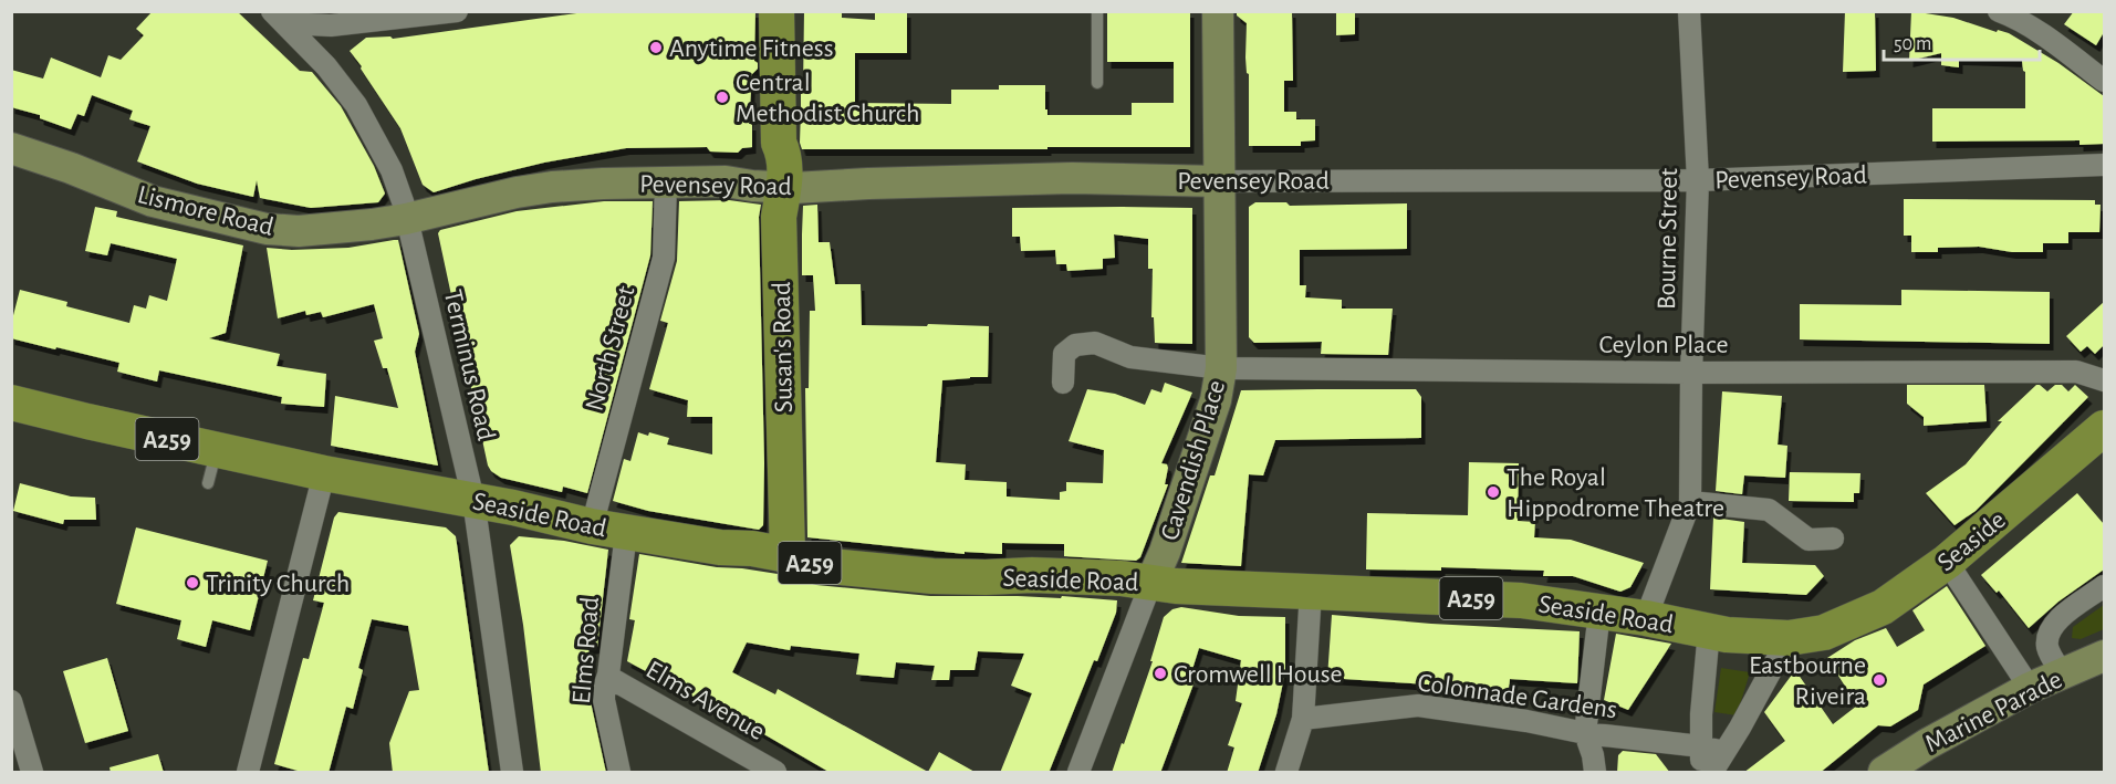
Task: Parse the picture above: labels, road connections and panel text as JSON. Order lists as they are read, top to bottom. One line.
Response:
{"streets":{"main road":["Susan's Road","A259","Seaside Road","Seaside"],"street":["Pevensey Road","Lismore Road","Bourne Street","Ceylon Place","North Street","Terminus Road","Cavendish Place","Elms Road","Colonnade Gardens","Elms Avenue","Marine Parade"]},"crossings":[["Pevensey Road","Lismore Road"],["Pevensey Road","Bourne Street"],["Pevensey Road","Susan's Road"],["Pevensey Road","North Street"],["Pevensey Road","Terminus Road"],["Pevensey Road","Cavendish Place"],["Lismore Road","Terminus Road"],["Bourne Street","Ceylon Place"],["Bourne Street","Seaside Road"],["Ceylon Place","Cavendish Place"],["Susan's Road","Seaside Road"],["North Street","Seaside Road"],["Terminus Road","Seaside Road"],["A259","Seaside Road"],["Cavendish Place","Seaside Road"],["Seaside Road","Seaside"],["Seaside Road","Elms Road"],["Elms Road","Elms Avenue"]],"places":["Anytime Fitness","Central Methodist Church","The Royal Hippodrome Theatre","Trinity Church","Cromwell House","Eastbourne Riveira"],"scale_bar":"50 m"}
